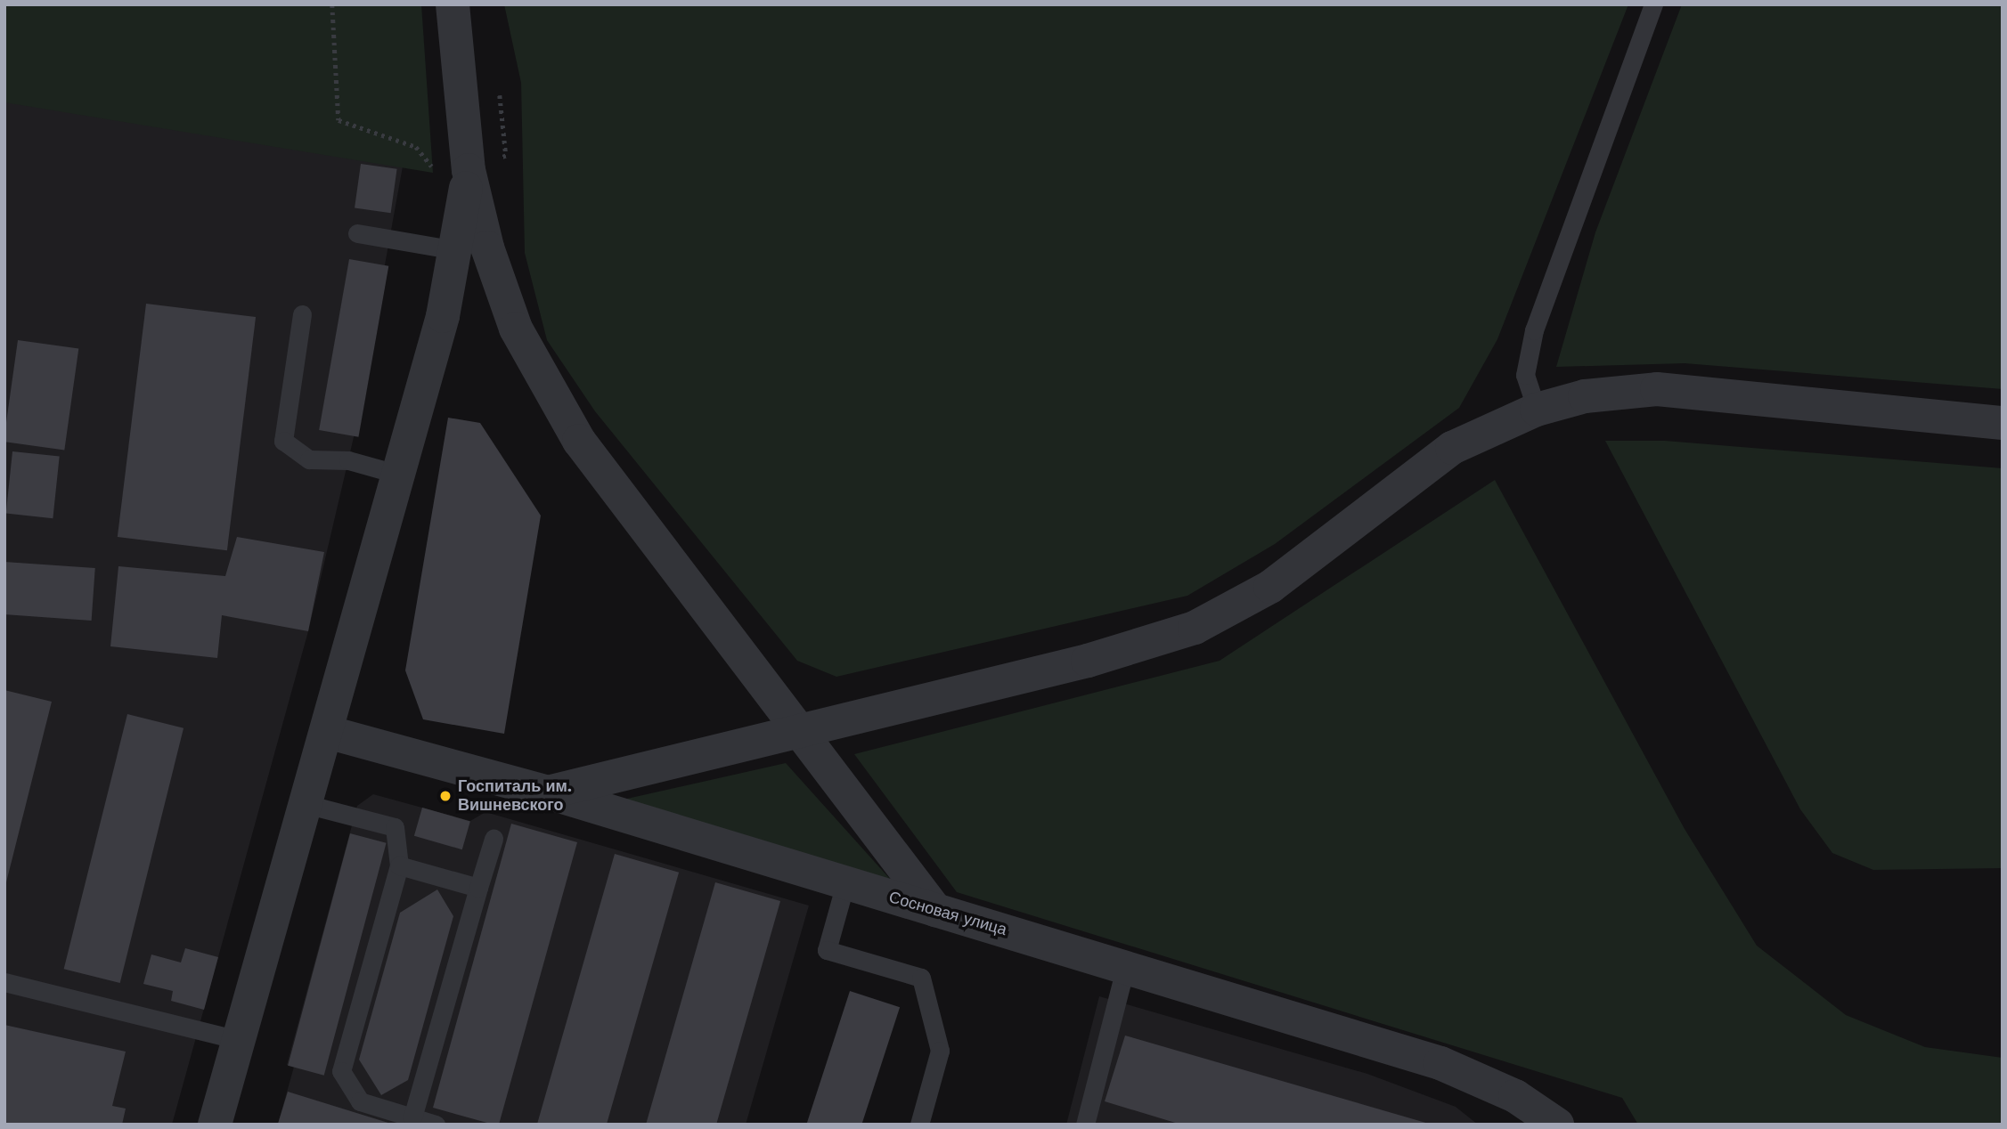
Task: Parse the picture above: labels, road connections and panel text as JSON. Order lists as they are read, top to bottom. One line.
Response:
{"streets":{"street":["Сосновая улица"]},"places":["Госпиталь им. Вишневского"]}
